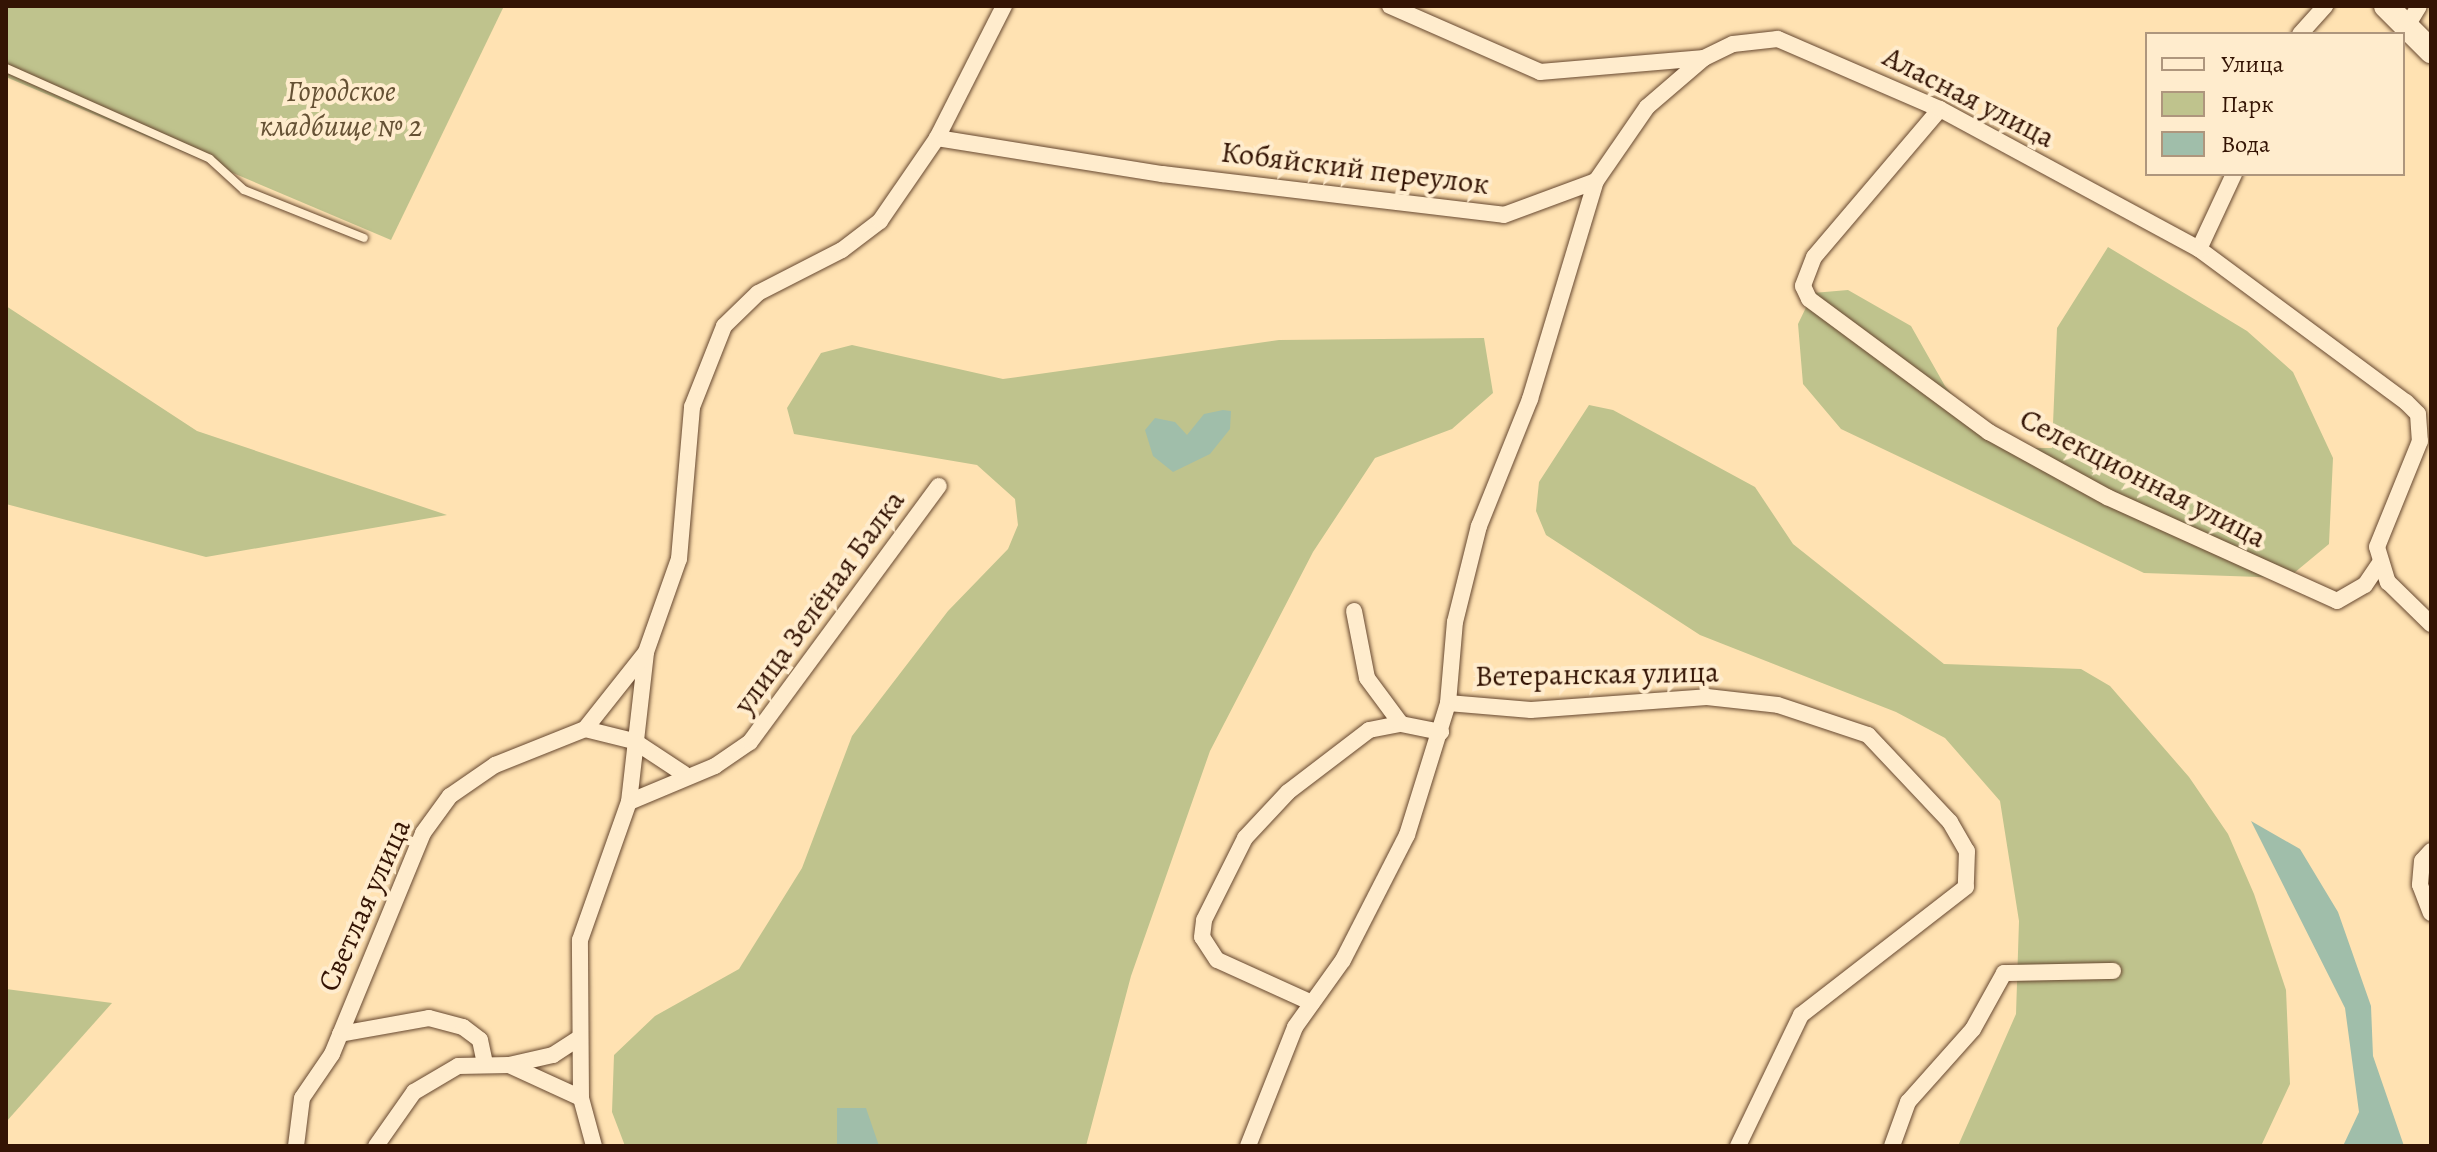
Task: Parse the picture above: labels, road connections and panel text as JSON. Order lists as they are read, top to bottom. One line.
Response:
{"streets":{"street":["Аласная улица","Кобяйский переулок","Селекционная улица","улица Зелёная Балка","Ветеранская улица","Светлая улица"]},"crossings":[["Аласная улица","Селекционная улица"],["Кобяйский переулок","Светлая улица"]],"parks":["Городское кладбище № 2"],"legend":["Улица","Парк","Вода"]}
